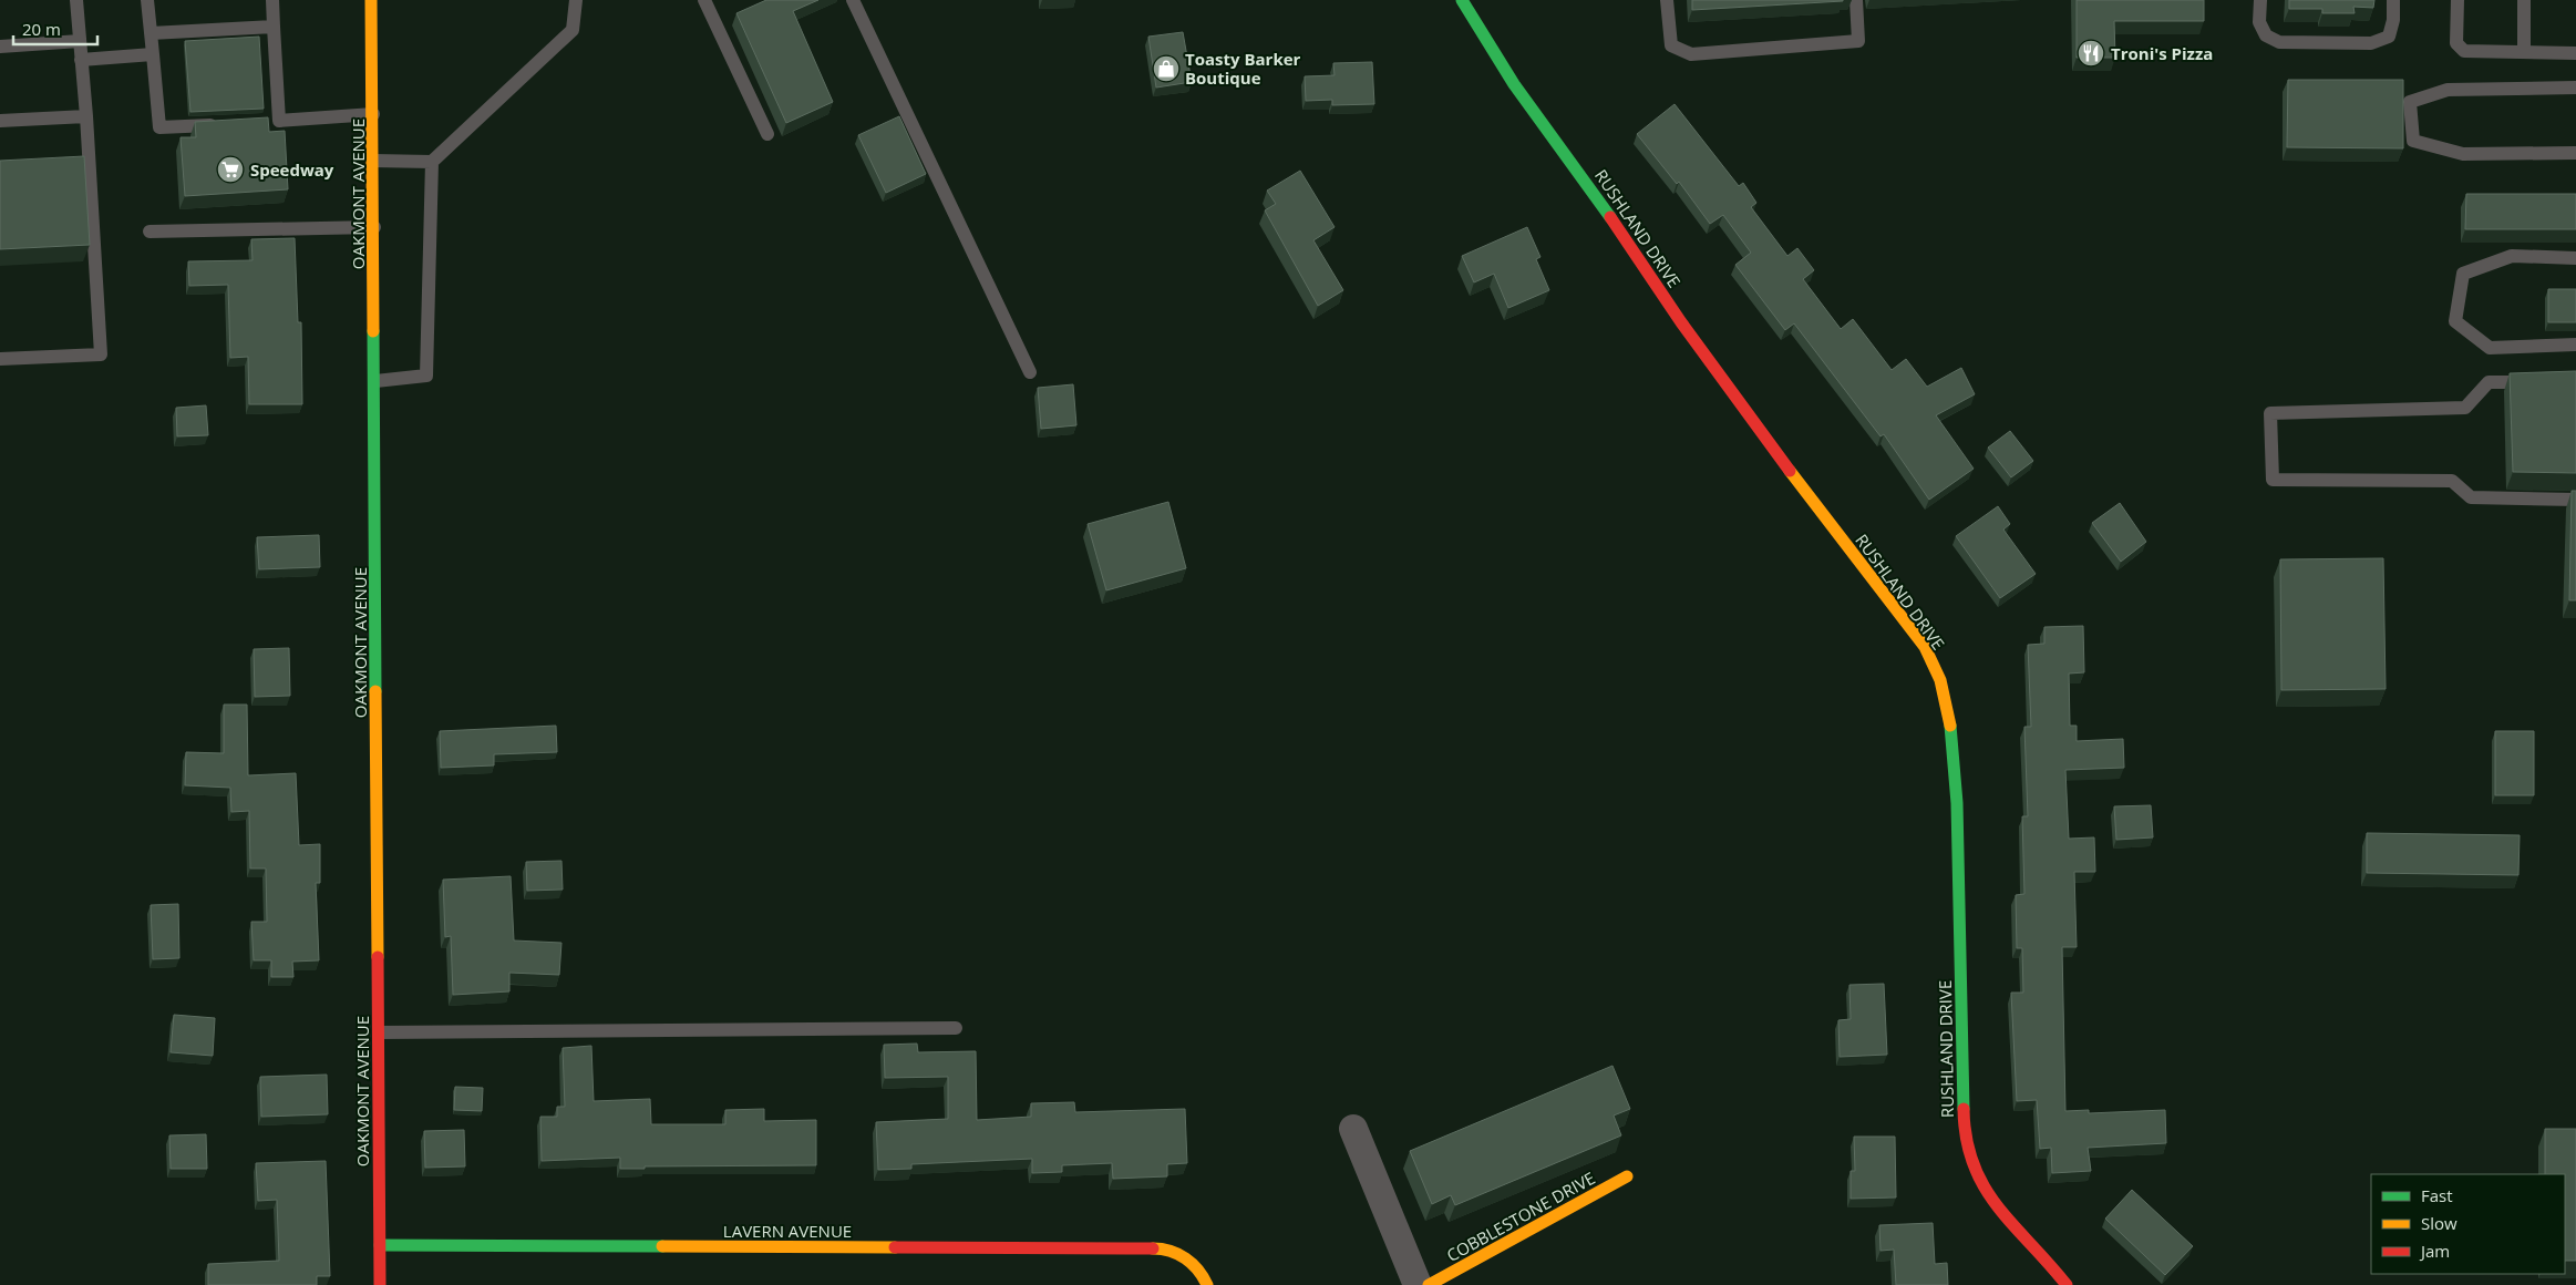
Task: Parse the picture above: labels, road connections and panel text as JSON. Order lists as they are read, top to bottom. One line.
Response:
{"streets":{"street":["OAKMONT AVENUE","RUSHLAND DRIVE","COBBLESTONE DRIVE","LAVERN AVENUE"]},"crossings":[["OAKMONT AVENUE","LAVERN AVENUE"]],"places":{"restaurant":["Troni's Pizza"],"shop":["Toasty Barker Boutique"],"supermarket":["Speedway"]},"legend":["Fast","Slow","Jam"],"scale_bar":"20 m"}
